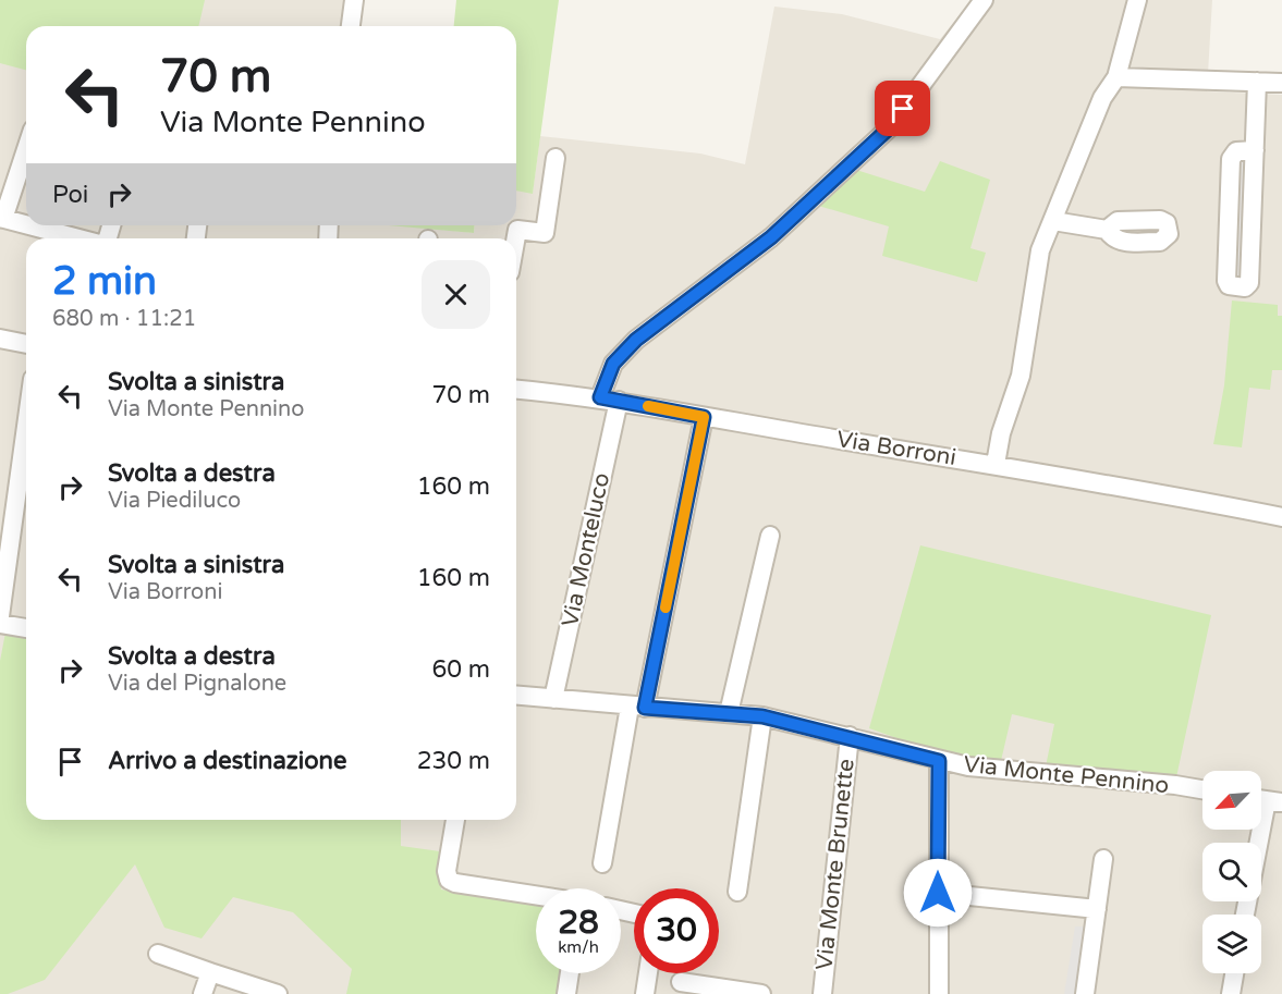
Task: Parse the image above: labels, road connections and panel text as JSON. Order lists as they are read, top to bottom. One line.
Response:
{"streets":{"street":["Via Borroni","Via Monteluco","Via Monte Pennino","Via Monte Brunette"]},"crossings":[["Via Borroni","Via Monteluco"],["Via Monteluco","Via Monte Pennino"],["Via Monte Pennino","Via Monte Brunette"]],"north":"bottom left","page":{"turn":["70 m","Via Monte Pennino"],"then":"Poi","heading":["2 min","680 m · 11:21"],"list":[{"name":"Svolta a sinistra","note":"Via Monte Pennino","value":"70 m"},{"name":"Svolta a destra","note":"Via Piediluco","value":"160 m"},{"name":"Svolta a sinistra","note":"Via Borroni","value":"160 m"},{"name":"Svolta a destra","note":"Via del Pignalone","value":"60 m"},{"name":"Arrivo a destinazione","value":"230 m"}],"speed":"28 km/h","limit":"30"}}
